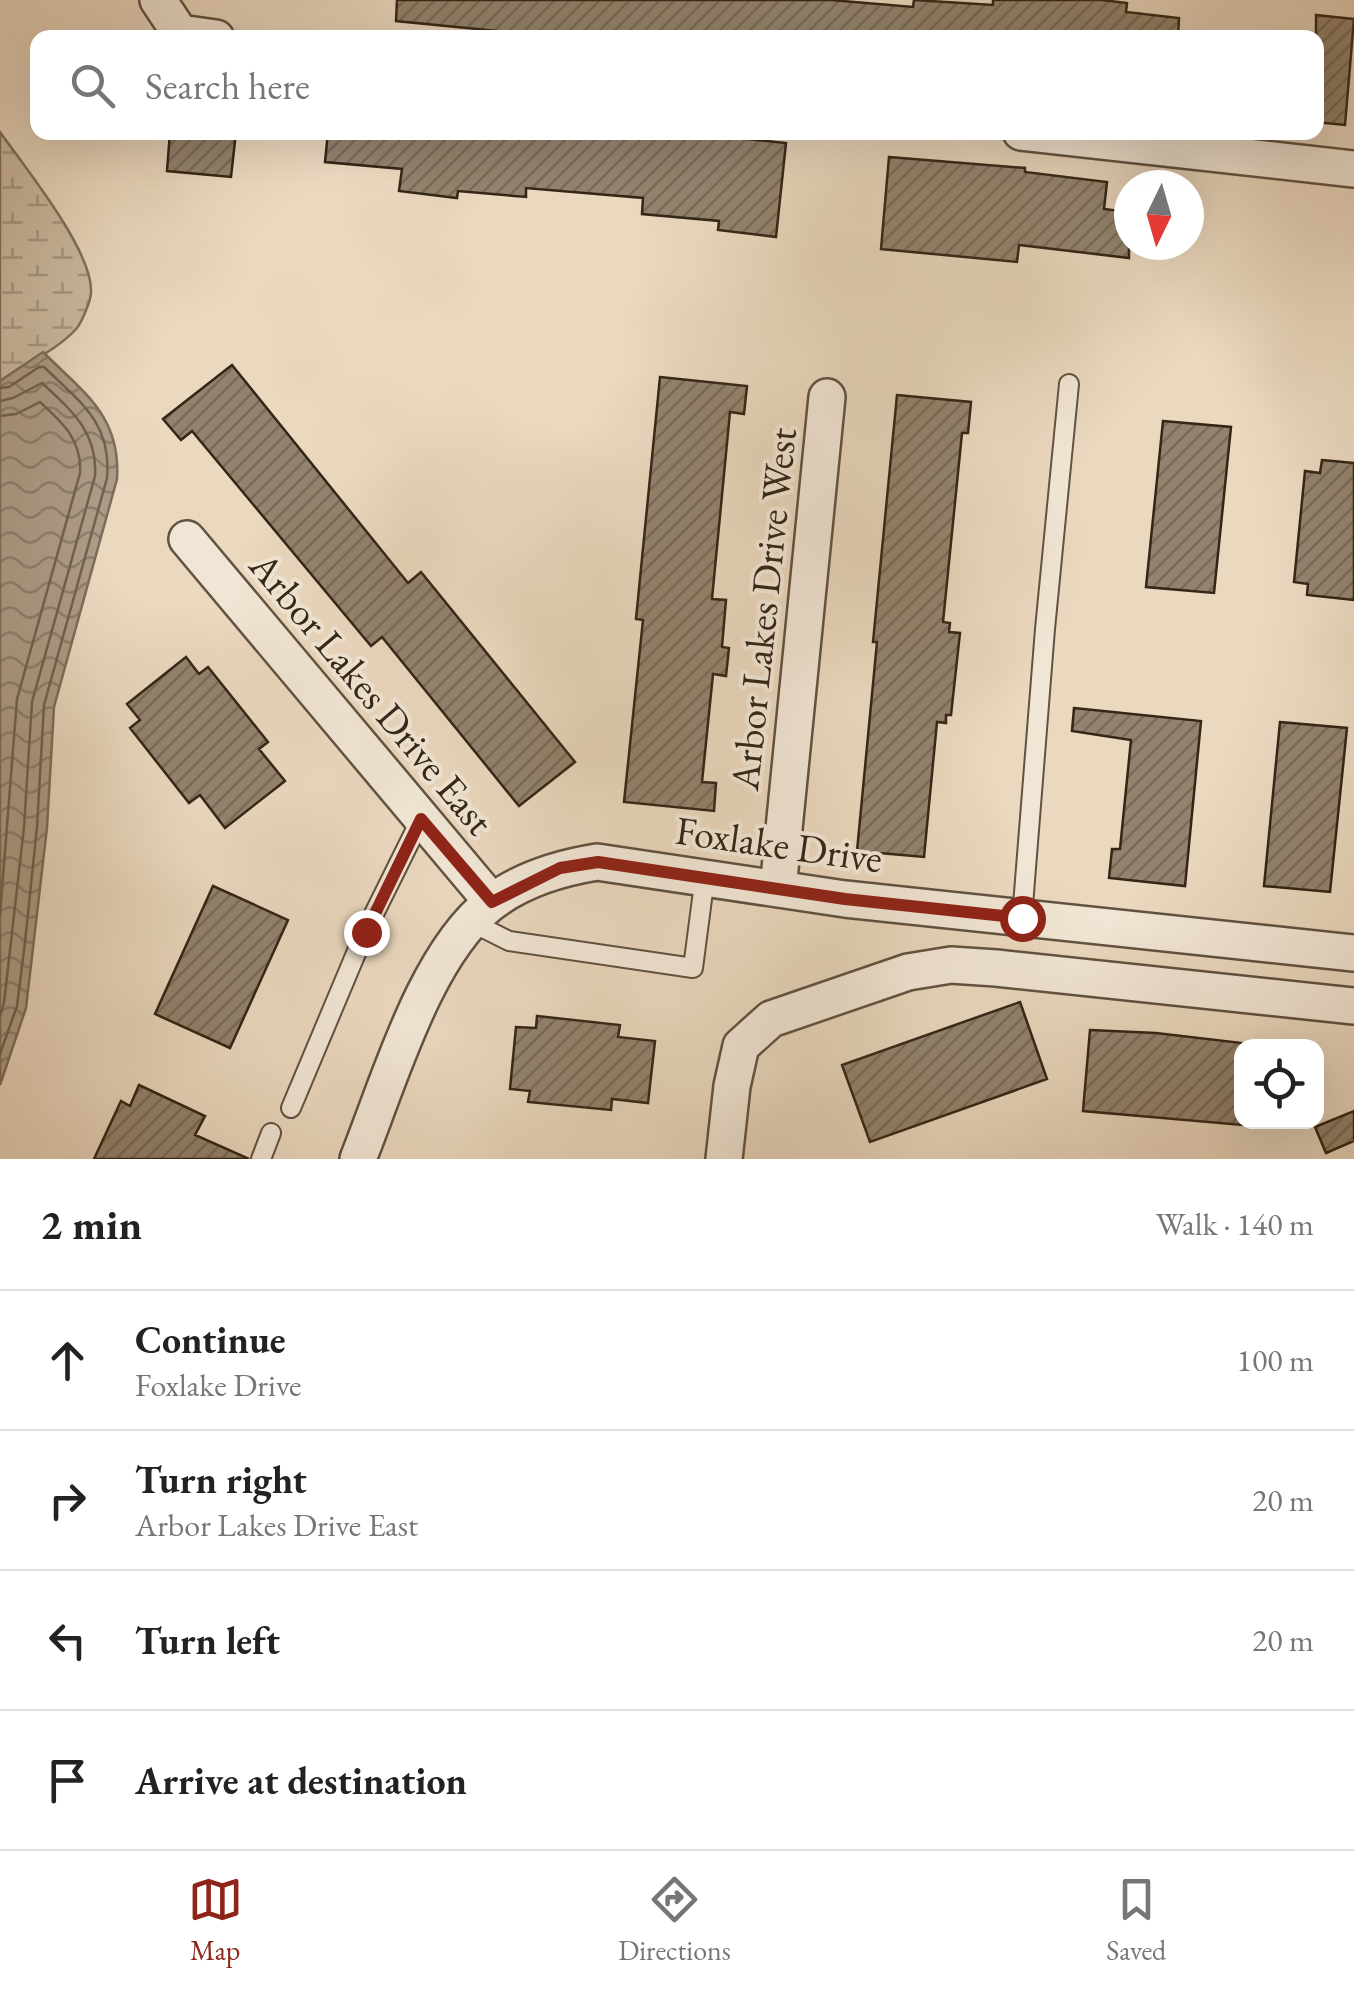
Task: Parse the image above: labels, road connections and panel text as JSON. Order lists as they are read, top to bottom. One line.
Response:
{"streets":{"street":["Arbor Lakes Drive West","Arbor Lakes Drive East","Foxlake Drive"]},"crossings":[["Arbor Lakes Drive West","Foxlake Drive"],["Arbor Lakes Drive East","Foxlake Drive"]],"north":"bottom","page":{"search":"Search here","heading":["2 min","Walk · 140 m"],"list":[["Continue","Foxlake Drive","100 m"],["Turn right","Arbor Lakes Drive East","20 m"],["Turn left","20 m"],"Arrive at destination"],"nav":["Map","Directions","Saved"]}}
